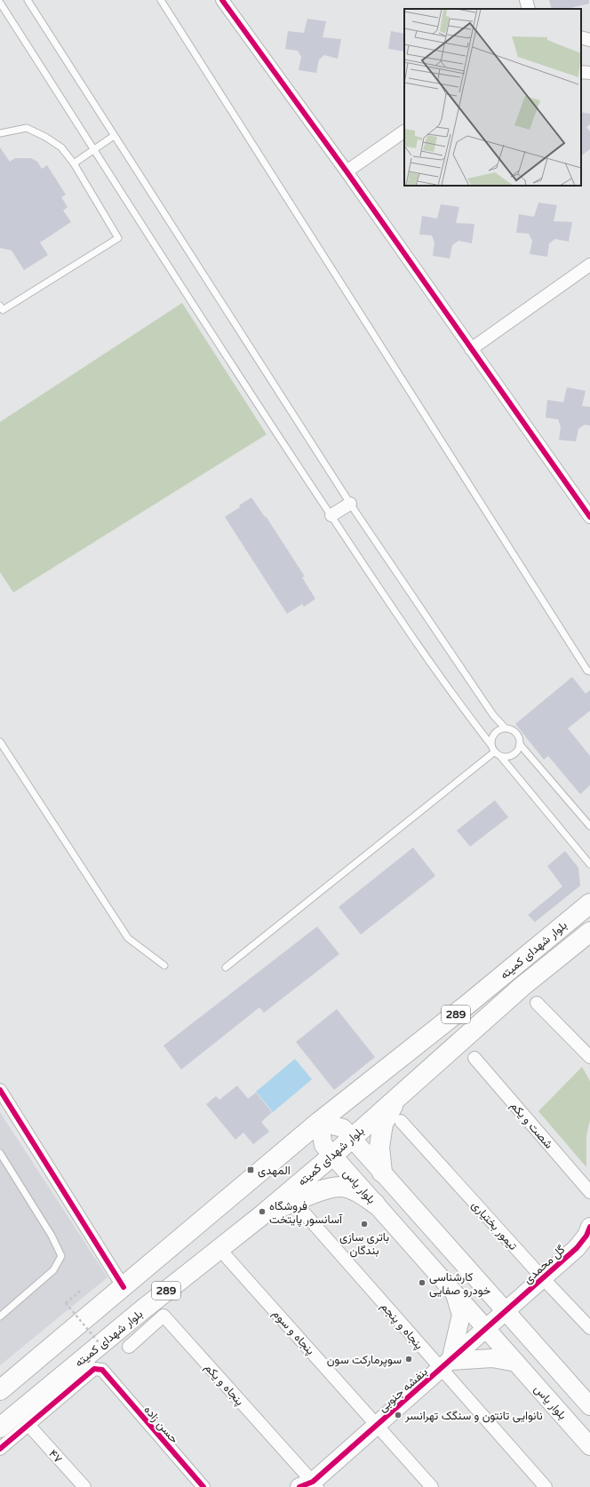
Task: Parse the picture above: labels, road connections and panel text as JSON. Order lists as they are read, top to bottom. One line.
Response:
{"streets":{"main road":["بلوار شهدای کمیته","289","بلوار یاس","گل محمدی","بنفشه جنوبی"],"street":["شصت و یکم","تیمور بختیاری","پنجاه و پنجم","پنجاه و سوم","پنجاه و یکم","حسن زاده","۴۷"]},"crossings":[["بلوار شهدای کمیته","بلوار یاس"],["بلوار یاس","بنفشه جنوبی"],["تیمور بختیاری","گل محمدی"],["گل محمدی","بنفشه جنوبی"],["پنجاه و پنجم","بنفشه جنوبی"],["پنجاه و سوم","بنفشه جنوبی"],["پنجاه و یکم","بنفشه جنوبی"],["حسن زاده","۴۷"]],"places":{"transit":["المهدی"],"other":["فروشگاه آسانسور پایتخت","باتری سازی بندگان","کارشناسی خودرو صفایی","سوپرمارکت سون","نانوایی تانتون و سنگک تهرانسر"]}}
